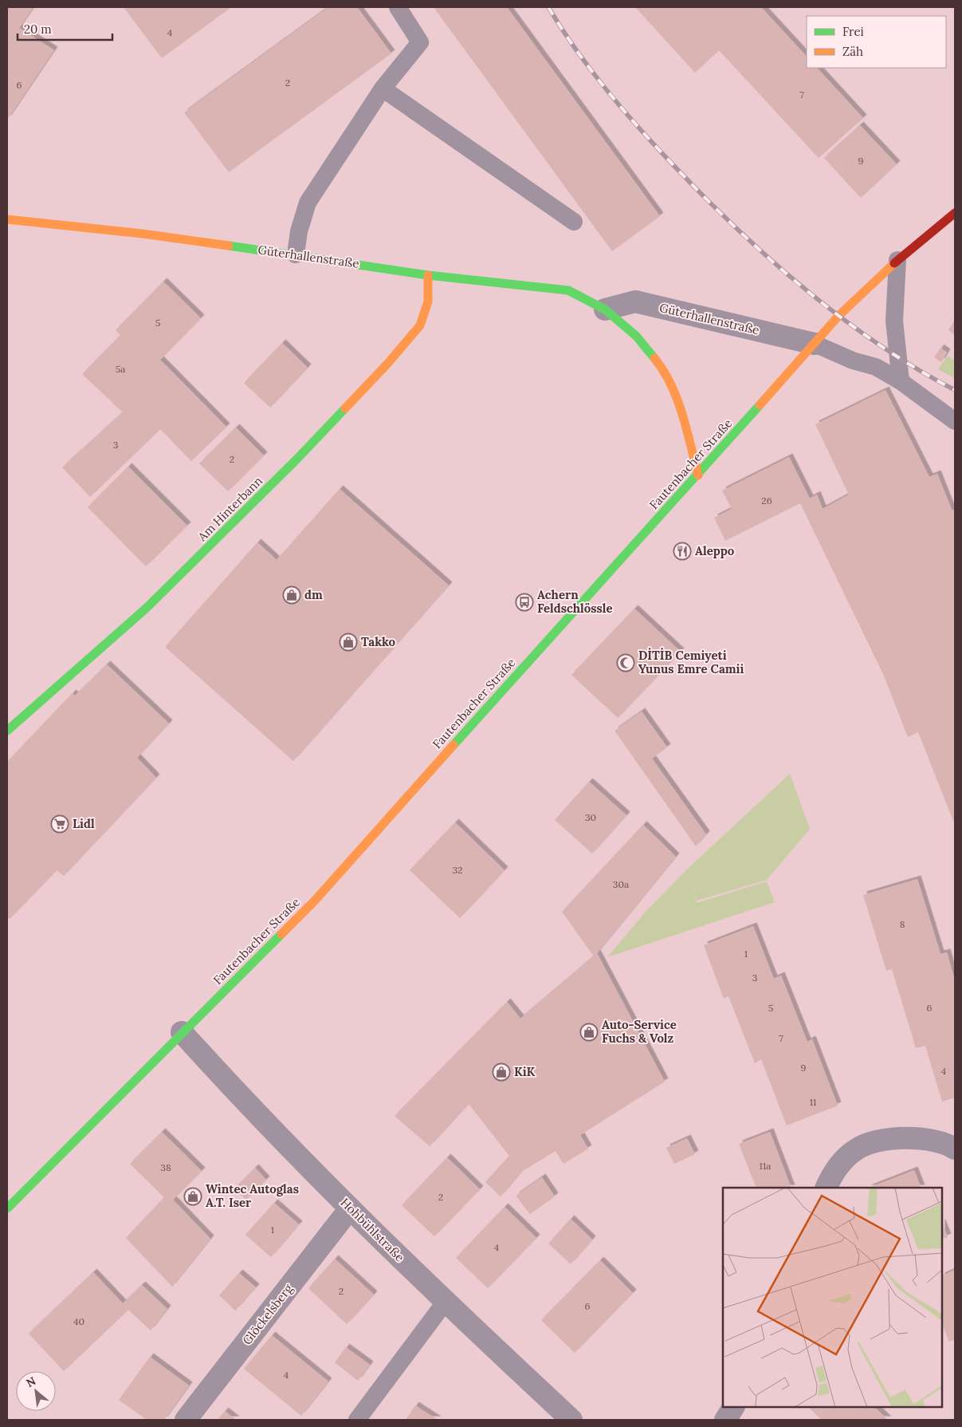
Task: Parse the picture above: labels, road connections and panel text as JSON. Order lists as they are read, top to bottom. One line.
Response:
{"streets":{"street":["Güterhallenstraße","Fautenbacher Straße","Am Hinterbann","Hohbühlstraße","Glöckelsberg"]},"crossings":[["Güterhallenstraße","Fautenbacher Straße"],["Güterhallenstraße","Am Hinterbann"],["Fautenbacher Straße","Hohbühlstraße"],["Hohbühlstraße","Glöckelsberg"]],"places":{"restaurant":["Aleppo"],"shop":["dm","Takko","Auto-Service Fuchs & Volz","KiK","Wintec Autoglas A.T. Iser"],"bus stop":["Achern Feldschlössle"],"mosque":["DİTİB Cemiyeti Yunus Emre Camii"],"supermarket":["Lidl"]},"house_numbers":["4","2","6","7","9","5","5a","3","2","26","30","32","30a","8","1","3","5","6","7","9","4","11","11a","38","2","1","4","2","6","40","4"],"legend":["Frei","Zäh"],"scale_bar":"20 m","north":"top left"}
